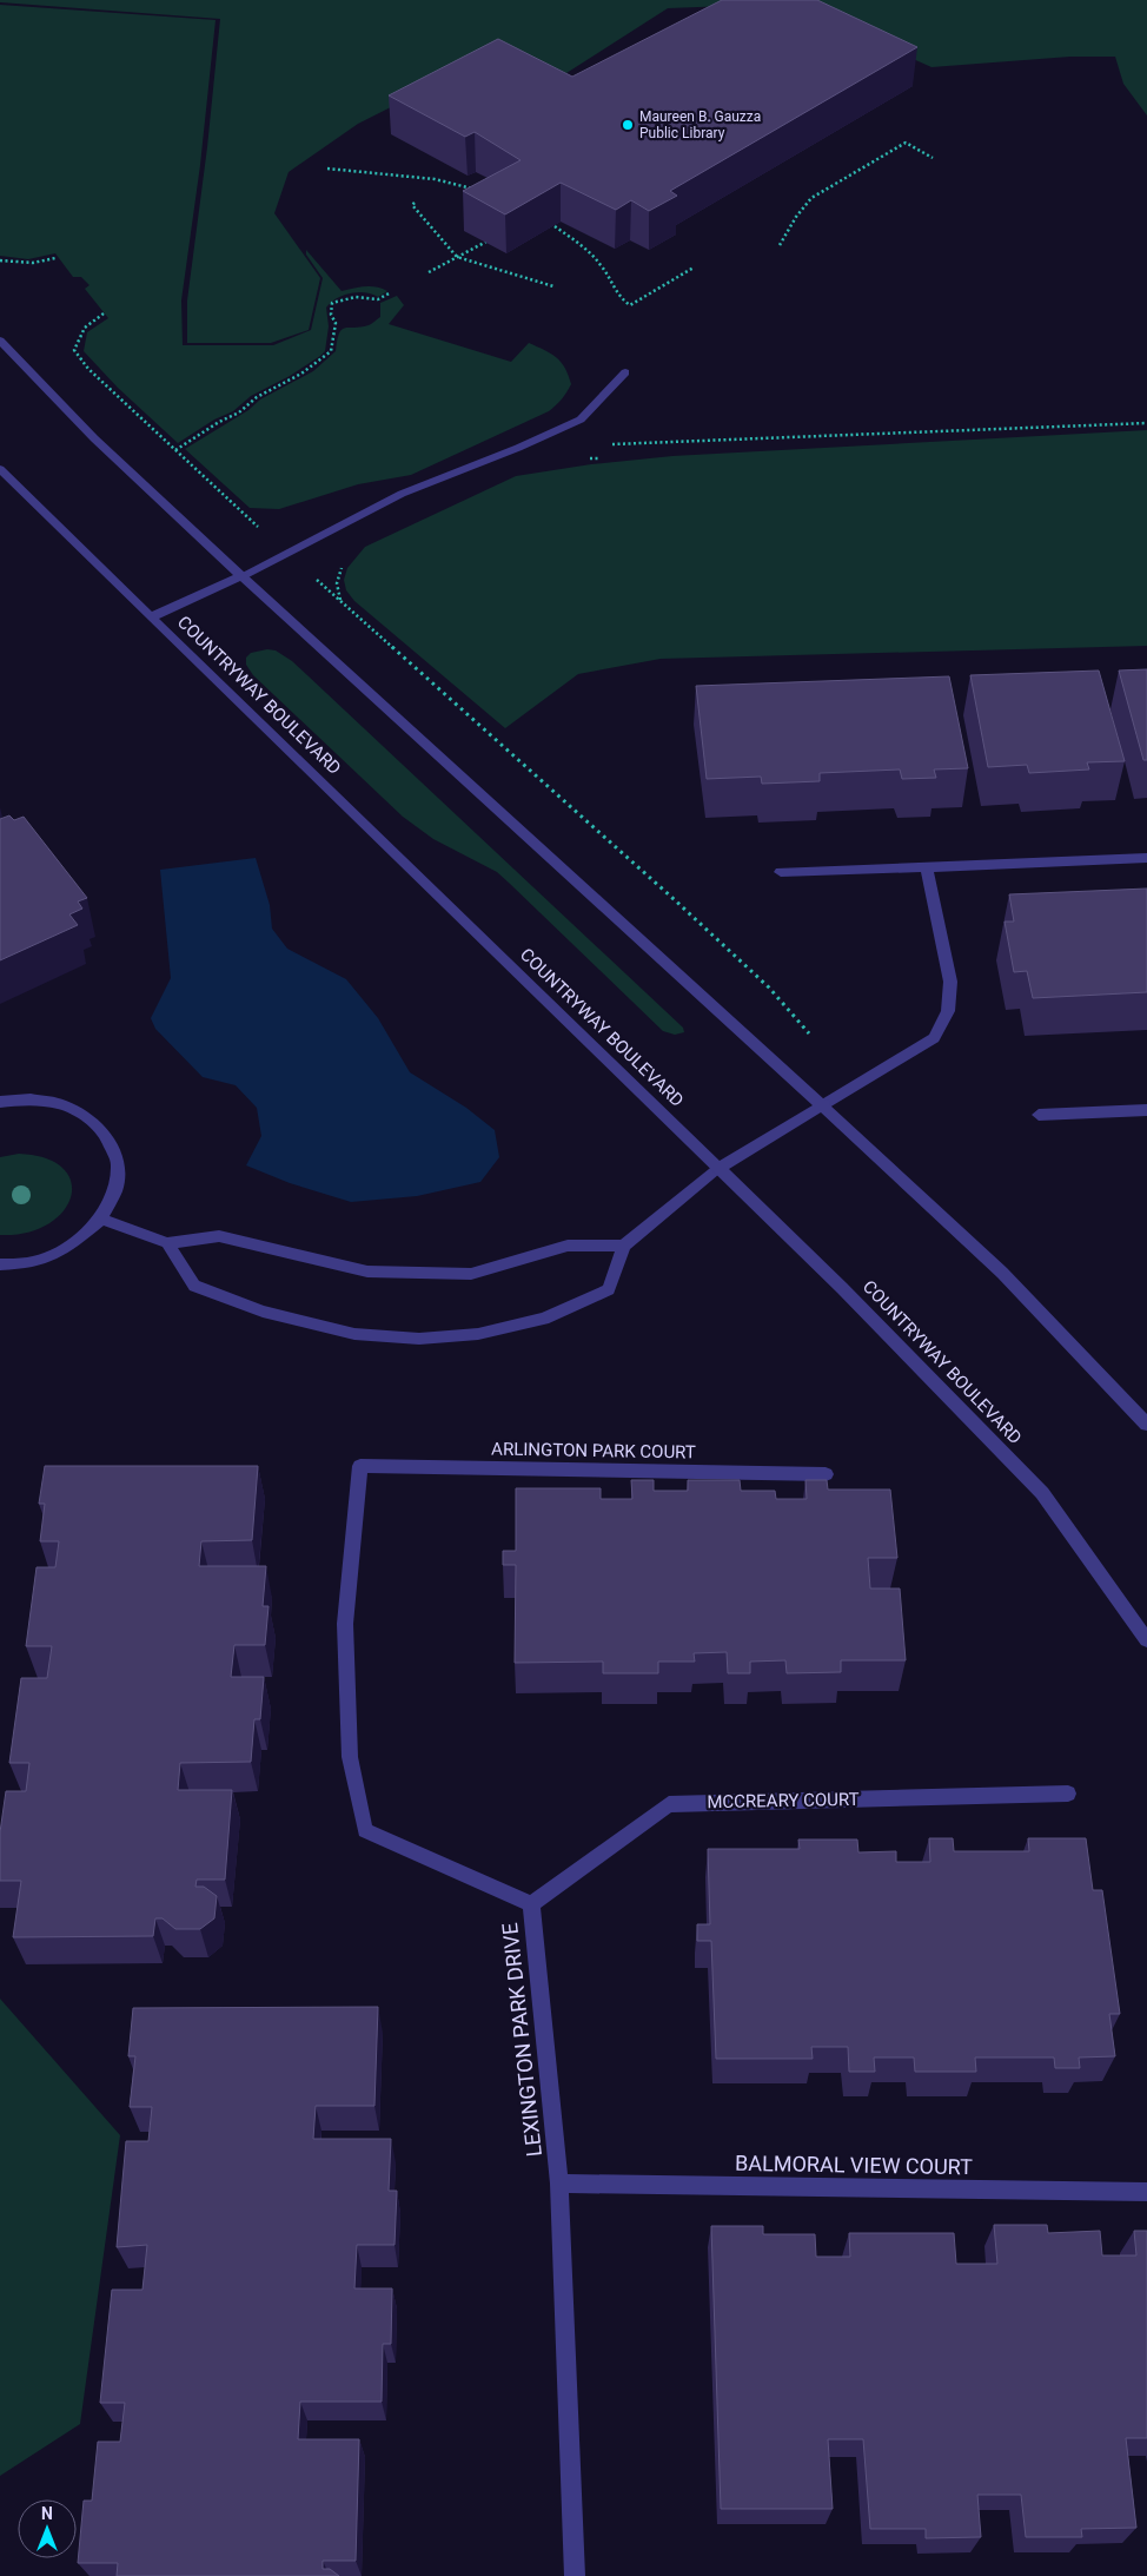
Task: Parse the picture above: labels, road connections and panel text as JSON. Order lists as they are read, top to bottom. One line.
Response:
{"streets":{"street":["COUNTRYWAY BOULEVARD","ARLINGTON PARK COURT","MCCREARY COURT","LEXINGTON PARK DRIVE","BALMORAL VIEW COURT"]},"crossings":[["ARLINGTON PARK COURT","LEXINGTON PARK DRIVE"],["MCCREARY COURT","LEXINGTON PARK DRIVE"],["LEXINGTON PARK DRIVE","BALMORAL VIEW COURT"]],"places":["Maureen B. Gauzza Public Library"],"north":"top"}
